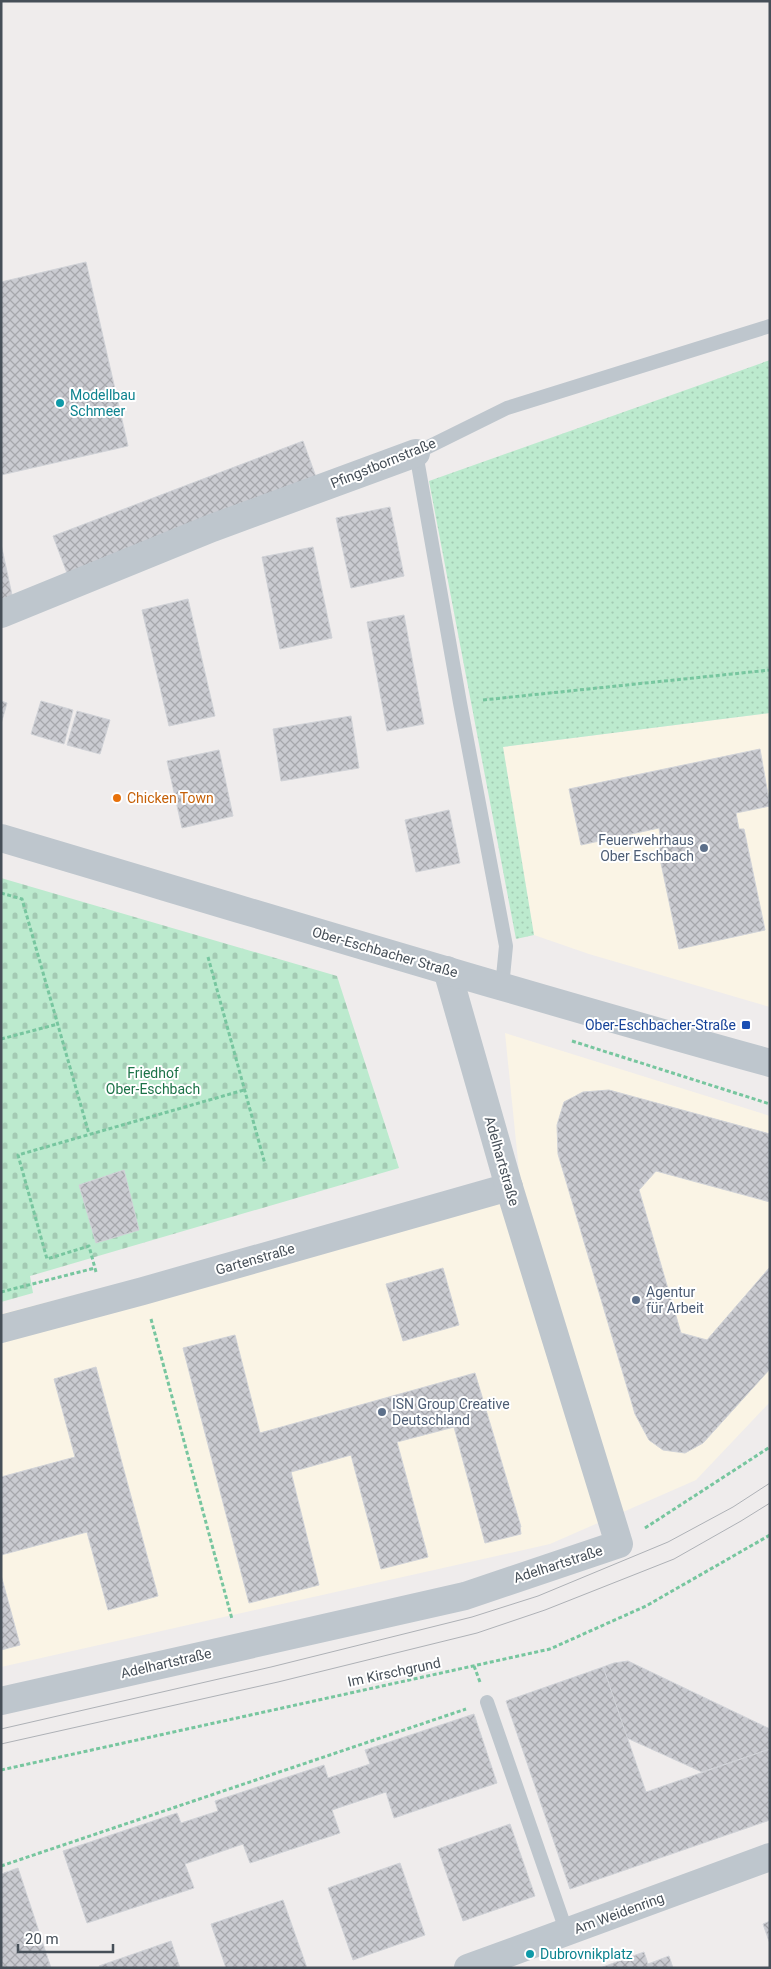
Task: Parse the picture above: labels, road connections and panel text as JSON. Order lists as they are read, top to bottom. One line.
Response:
{"streets":{"street":["Pfingstbornstraße","Ober-Eschbacher Straße","Adelhartstraße","Gartenstraße","Am Weidenring"],"path":["Im Kirschgrund"]},"crossings":[["Ober-Eschbacher Straße","Adelhartstraße"],["Adelhartstraße","Gartenstraße"]],"parks":["Friedhof Ober-Eschbach"],"places":{"other":["Modellbau Schmeer","Chicken Town","Feuerwehrhaus Ober Eschbach","Agentur für Arbeit","ISN Group Creative Deutschland","Dubrovnikplatz"],"transit":["Ober-Eschbacher-Straße"]},"scale_bar":"20 m"}
